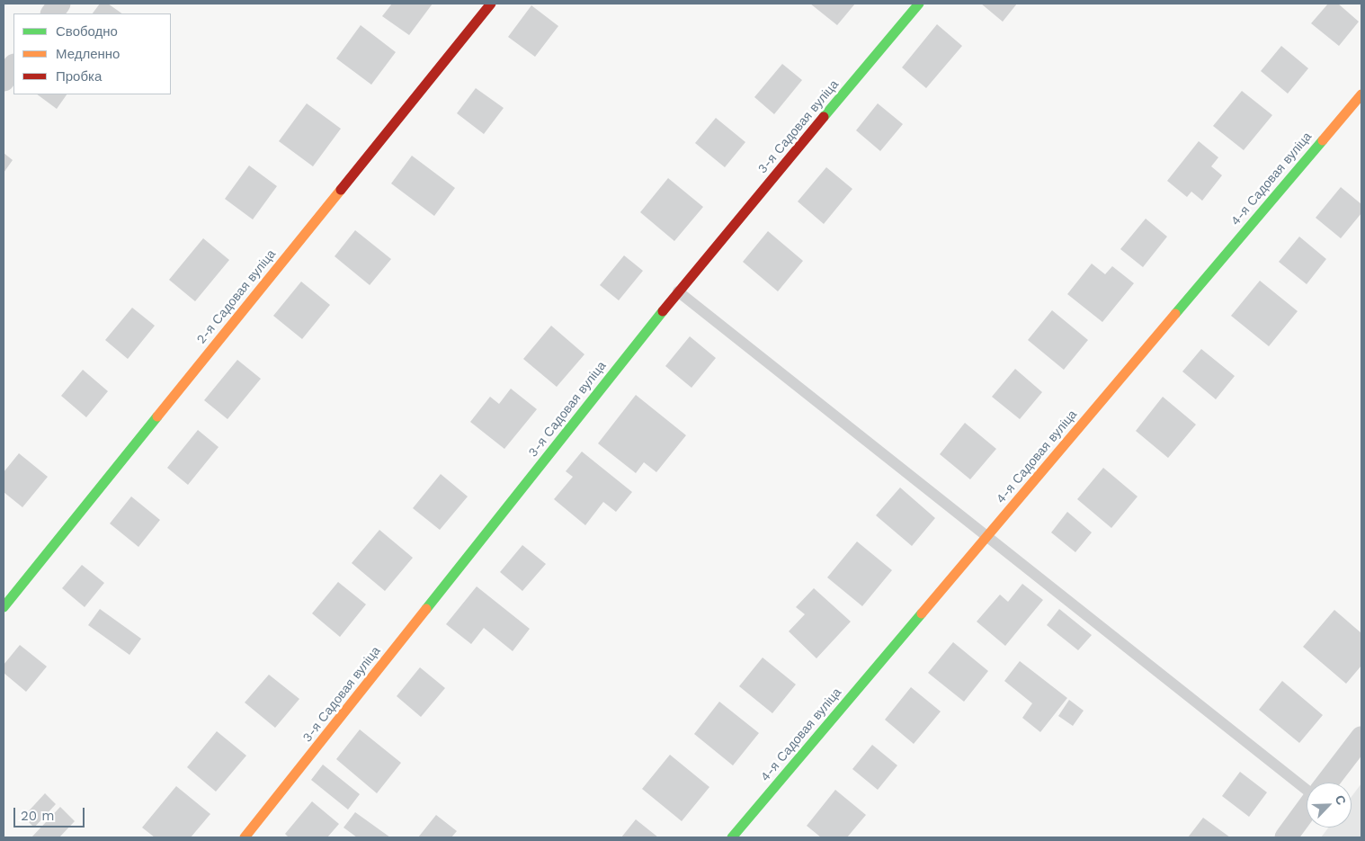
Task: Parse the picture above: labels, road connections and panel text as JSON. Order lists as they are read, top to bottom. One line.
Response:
{"streets":{"street":["3-я Садовая вуліца","4-я Садовая вуліца","2-я Садовая вуліца"]},"legend":["Свободно","Медленно","Пробка"],"scale_bar":"20 m","north":"top right"}
